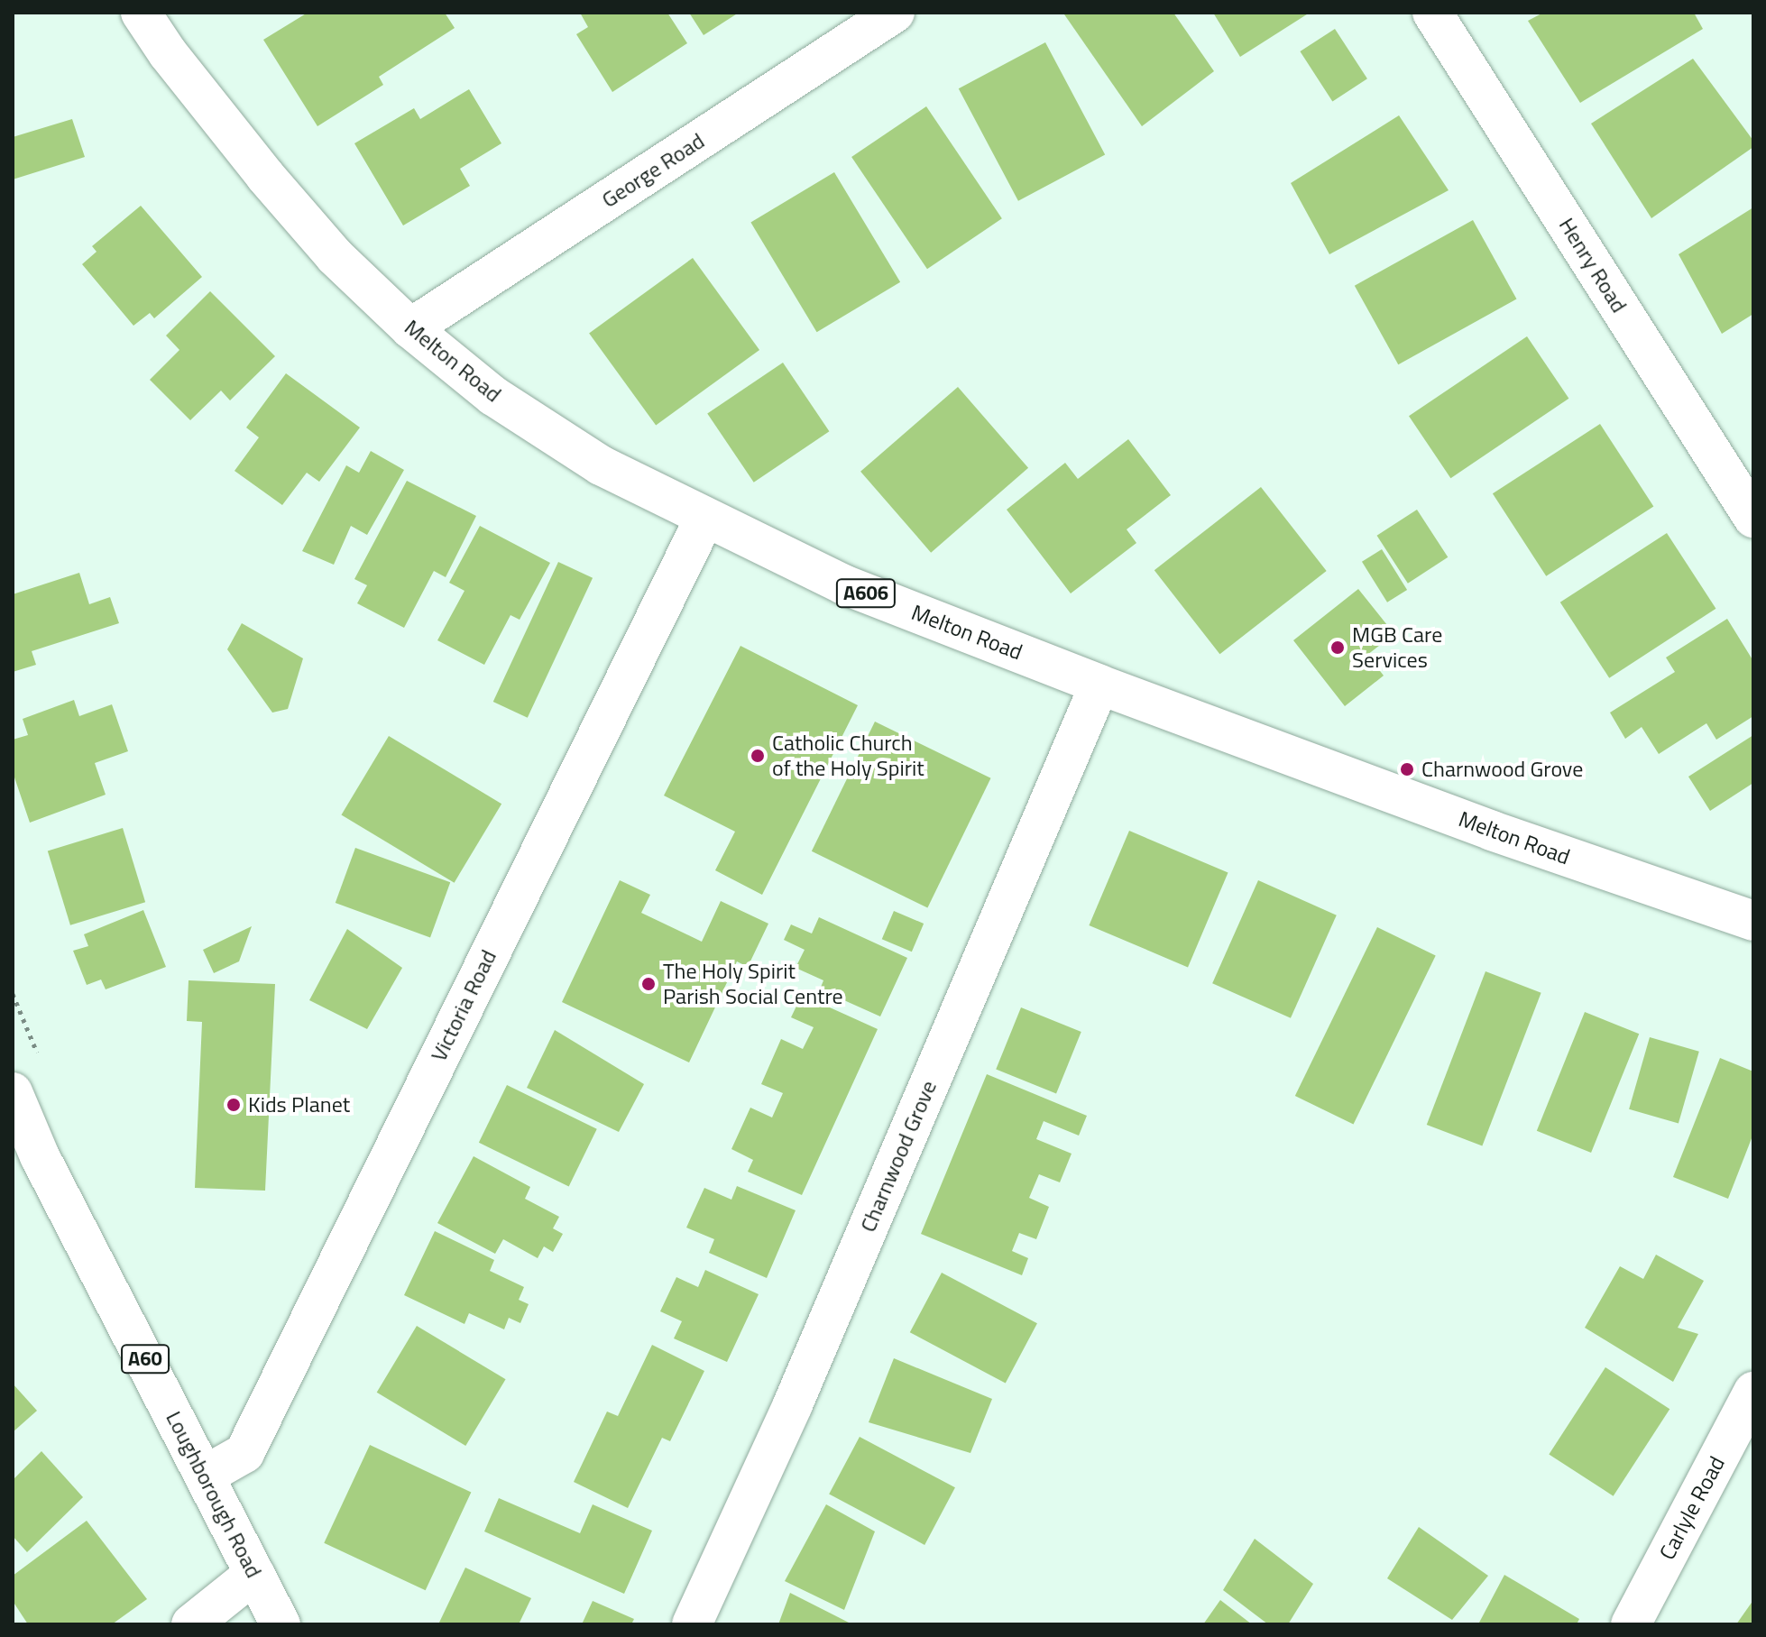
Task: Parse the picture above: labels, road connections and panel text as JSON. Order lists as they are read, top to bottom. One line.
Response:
{"streets":{"street":["George Road","Henry Road","Melton Road","A606","Victoria Road","Charnwood Grove","A60","Loughborough Road","Carlyle Road"]},"crossings":[["George Road","Melton Road"],["Melton Road","Victoria Road"],["Melton Road","Charnwood Grove"],["Victoria Road","Loughborough Road"]],"places":["MGB Care Services","Catholic Church of the Holy Spirit","Charnwood Grove","The Holy Spirit Parish Social Centre","Kids Planet"]}
